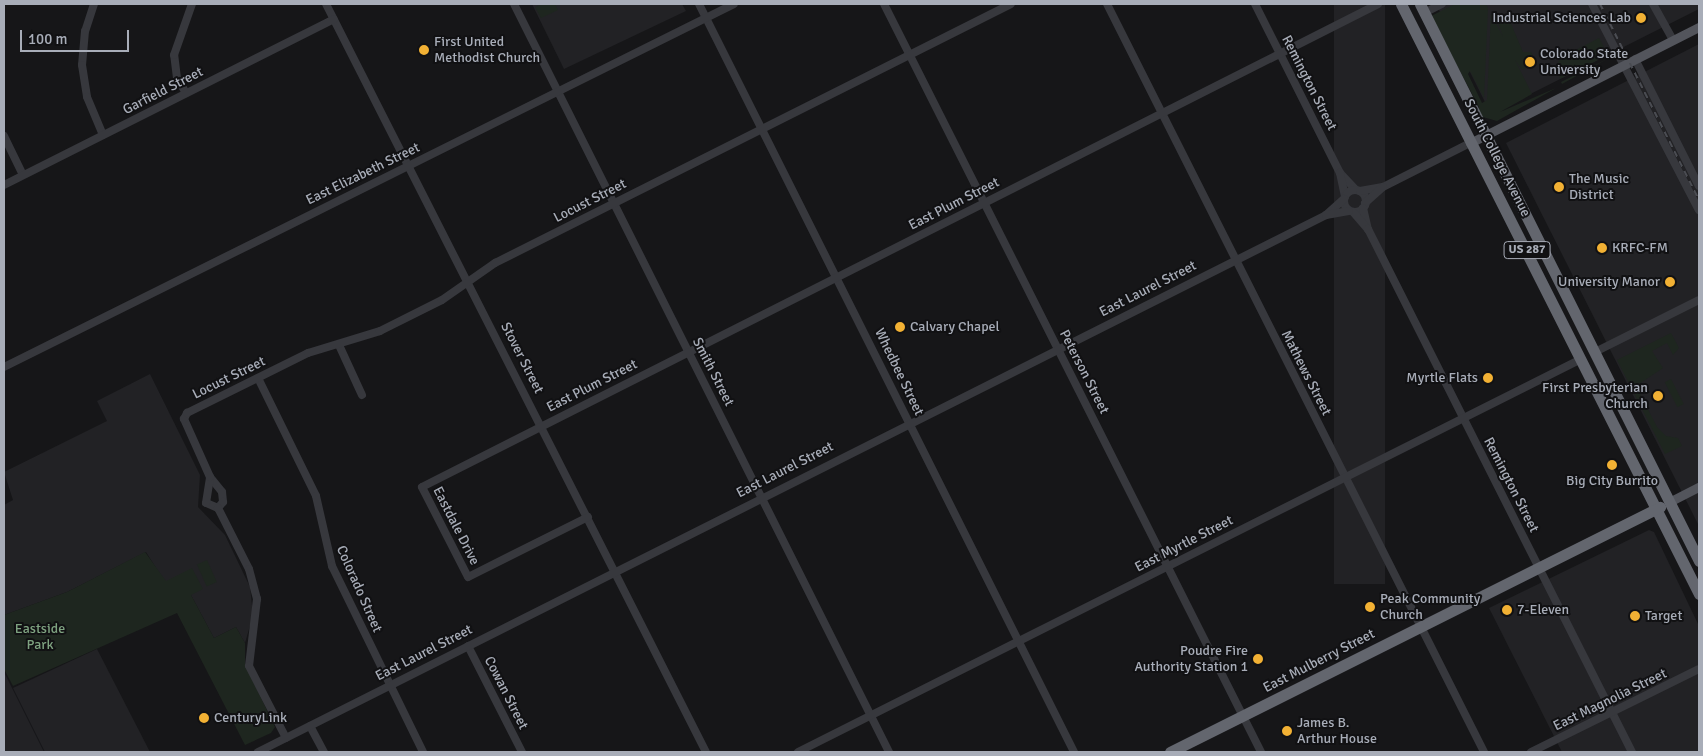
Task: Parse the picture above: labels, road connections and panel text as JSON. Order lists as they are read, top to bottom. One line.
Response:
{"streets":{"highway":["South College Avenue","US 287","East Mulberry Street"],"street":["Remington Street","Garfield Street","East Elizabeth Street","Locust Street","East Plum Street","East Laurel Street","Stover Street","Smith Street","Whedbee Street","Peterson Street","Mathews Street","Eastdale Drive","East Myrtle Street","Colorado Street","Cowan Street","East Magnolia Street"]},"crossings":[["Remington Street","East Plum Street"],["Remington Street","East Laurel Street"],["Remington Street","East Myrtle Street"],["Remington Street","East Mulberry Street"],["Remington Street","East Magnolia Street"],["Garfield Street","Stover Street"],["South College Avenue","East Myrtle Street"],["South College Avenue","East Mulberry Street"],["East Elizabeth Street","Stover Street"],["East Elizabeth Street","Smith Street"],["East Elizabeth Street","Whedbee Street"],["Locust Street","Stover Street"],["Locust Street","Smith Street"],["Locust Street","Whedbee Street"],["Locust Street","Peterson Street"],["Locust Street","Colorado Street"],["East Plum Street","Stover Street"],["East Plum Street","Smith Street"],["East Plum Street","Whedbee Street"],["East Plum Street","Peterson Street"],["East Plum Street","Mathews Street"],["East Plum Street","Eastdale Drive"],["East Laurel Street","Stover Street"],["East Laurel Street","Smith Street"],["East Laurel Street","Whedbee Street"],["East Laurel Street","Peterson Street"],["East Laurel Street","Mathews Street"],["East Laurel Street","Colorado Street"],["East Laurel Street","Cowan Street"],["Stover Street","Eastdale Drive"],["Smith Street","East Myrtle Street"],["Whedbee Street","East Myrtle Street"],["Peterson Street","East Myrtle Street"],["Peterson Street","East Mulberry Street"],["Mathews Street","East Myrtle Street"],["Mathews Street","East Mulberry Street"]],"parks":["Eastside Park"],"places":["Industrial Sciences Lab","First United Methodist Church","Colorado State University","The Music District","KRFC-FM","University Manor","Calvary Chapel","Myrtle Flats","First Presbyterian Church","Big City Burrito","Peak Community Church","7-Eleven","Target","Poudre Fire Authority Station 1","CenturyLink","James B. Arthur House"],"scale_bar":"100 m"}
